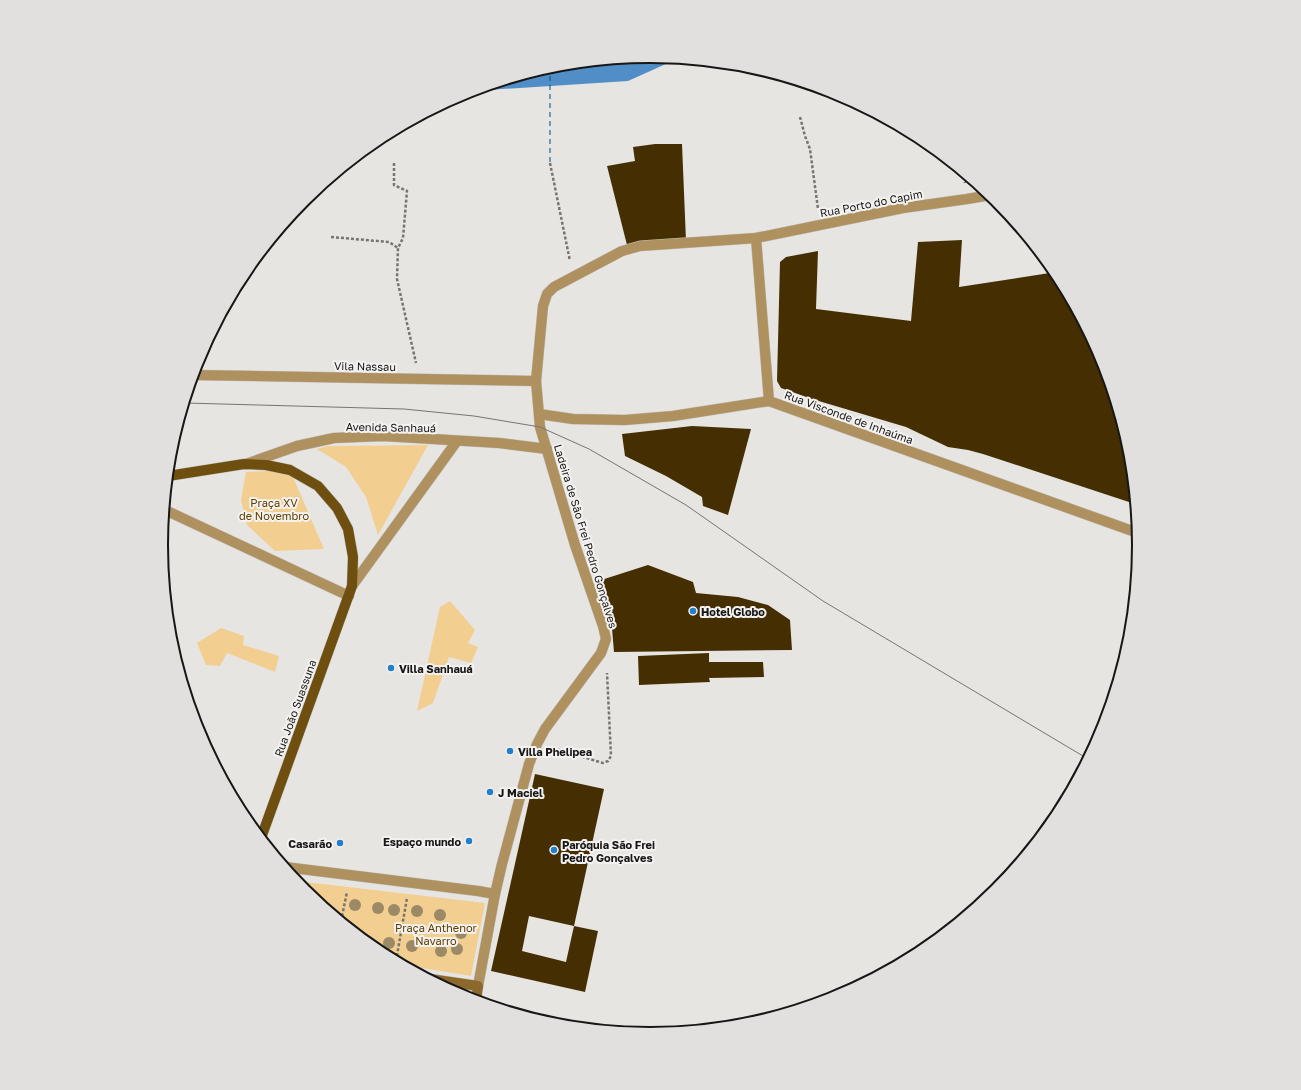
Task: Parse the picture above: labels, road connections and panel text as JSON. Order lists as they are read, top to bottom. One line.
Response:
{"streets":{"main road":["Avenida Sanhauá","Rua João Suassuna"],"street":["Rua Porto do Capim","Vila Nassau","Rua Visconde de Inhaúma","Ladeira de São Frei Pedro Gonçalves"]},"crossings":[["Rua Porto do Capim","Ladeira de São Frei Pedro Gonçalves"],["Vila Nassau","Ladeira de São Frei Pedro Gonçalves"],["Rua Visconde de Inhaúma","Ladeira de São Frei Pedro Gonçalves"],["Avenida Sanhauá","Ladeira de São Frei Pedro Gonçalves"],["Avenida Sanhauá","Rua João Suassuna"]],"parks":["Praça XV de Novembro","Praça Anthenor Navarro"],"places":["Hotel Globo","Villa Sanhauá","Villa Phelipea","J Maciel","Espaço mundo","Casarão","Paróquia São Frei Pedro Gonçalves"]}
